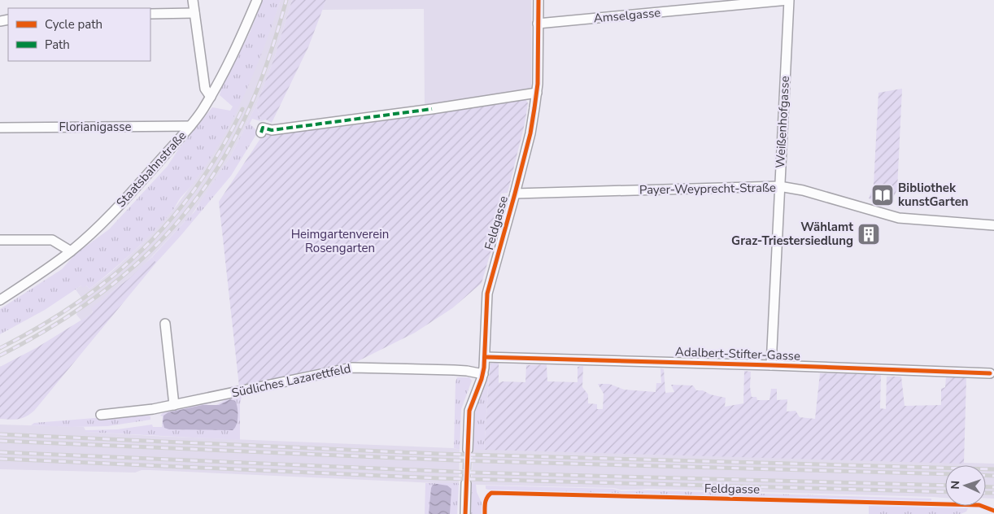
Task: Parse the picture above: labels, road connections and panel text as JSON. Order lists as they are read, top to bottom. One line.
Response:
{"streets":{"street":["Amselgasse","Weißenhofgasse","Florianigasse","Staatsbahnstraße","Payer-Weyprecht-Straße","Feldgasse","Adalbert-Stifter-Gasse","Südliches Lazarettfeld"]},"crossings":[["Amselgasse","Weißenhofgasse"],["Amselgasse","Feldgasse"],["Weißenhofgasse","Payer-Weyprecht-Straße"],["Weißenhofgasse","Adalbert-Stifter-Gasse"],["Florianigasse","Staatsbahnstraße"],["Payer-Weyprecht-Straße","Feldgasse"],["Feldgasse","Adalbert-Stifter-Gasse"],["Feldgasse","Südliches Lazarettfeld"]],"parks":["Heimgartenverein Rosengarten"],"places":{"library":["Bibliothek kunstGarten"],"building":["Wählamt Graz-Triestersiedlung"]},"legend":["Cycle path","Path"],"north":"left"}
